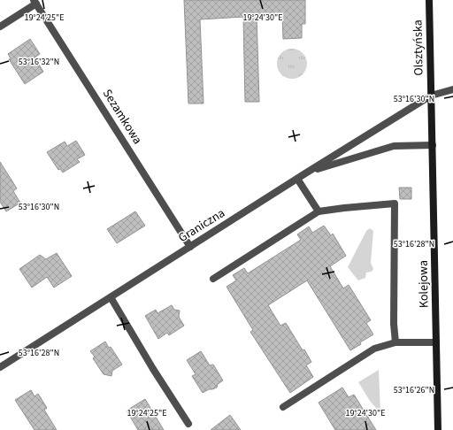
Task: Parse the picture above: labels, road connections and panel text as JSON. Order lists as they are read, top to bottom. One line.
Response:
{"streets":{"street":["Olsztyńska","Sezamkowa","Graniczna","Kolejowa"]},"crossings":[["Olsztyńska","Graniczna"],["Olsztyńska","Kolejowa"],["Sezamkowa","Graniczna"],["Graniczna","Kolejowa"]],"coordinates":["19°24'25\"E","19°24'30\"E","53°16'32\"N","53°16'30\"N","53°16'28\"N","53°16'26\"N"]}
